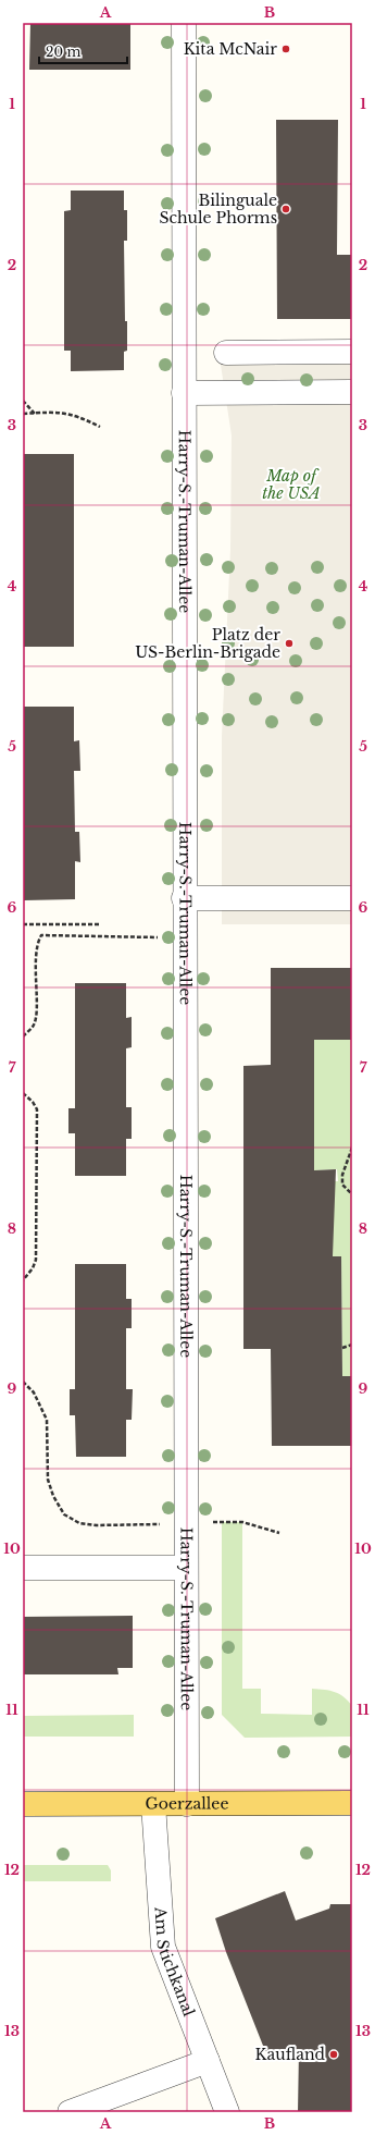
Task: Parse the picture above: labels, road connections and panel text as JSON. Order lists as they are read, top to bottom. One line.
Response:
{"streets":{"main road":["Goerzallee"],"street":["Harry-S.-Truman-Allee","Am Stichkanal"]},"crossings":[["Harry-S.-Truman-Allee","Goerzallee"],["Goerzallee","Am Stichkanal"]],"parks":["Map of the USA"],"places":["Kita McNair","Bilinguale Schule Phorms","Platz der US-Berlin-Brigade","Kaufland"],"scale_bar":"20 m","grid":{"columns":["A","B"],"rows":["1","2","3","4","5","6","7","8","9","10","11","12","13"]}}
